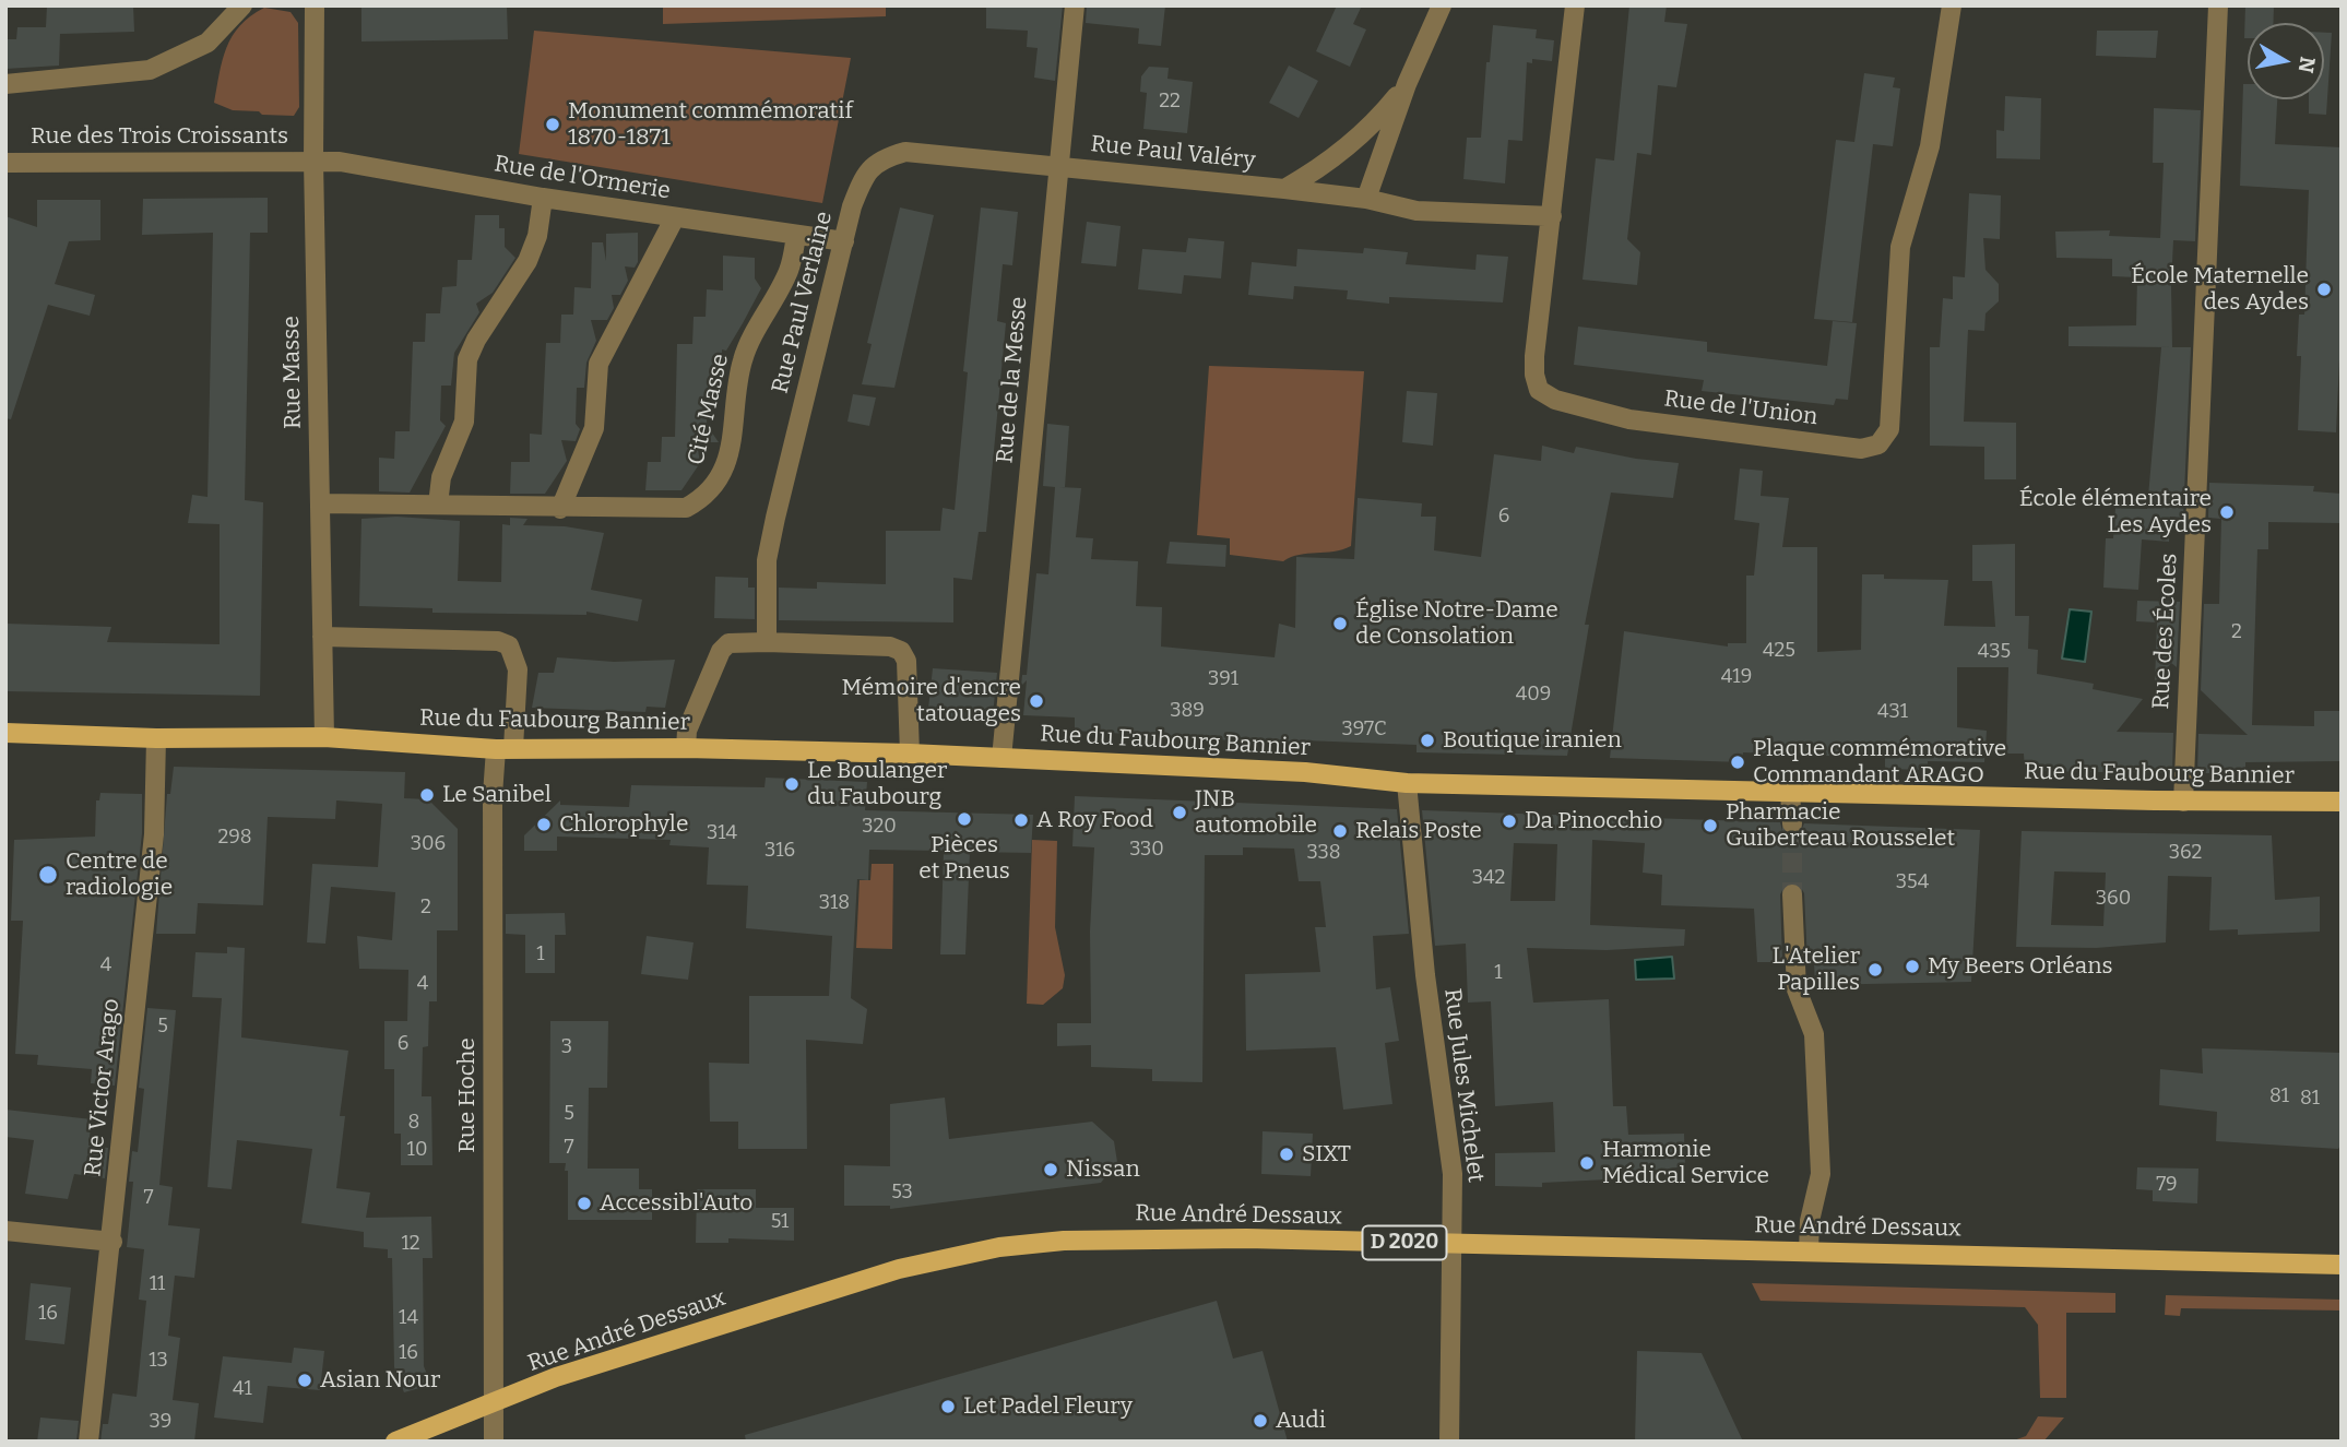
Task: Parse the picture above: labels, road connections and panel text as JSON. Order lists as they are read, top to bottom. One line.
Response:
{"streets":{"main road":["Rue du Faubourg Bannier","Rue André Dessaux","D 2020"],"street":["Rue des Trois Croissants","Rue Paul Valéry","Rue de l'Ormerie","Rue Paul Verlaine","Rue Masse","Rue de la Messe","Rue de l'Union","Cité Masse","Rue des Écoles","Rue Jules Michelet","Rue Victor Arago","Rue Hoche"]},"crossings":[["Rue des Trois Croissants","Rue de l'Ormerie"],["Rue des Trois Croissants","Rue Masse"],["Rue Paul Valéry","Rue Paul Verlaine"],["Rue Paul Valéry","Rue de la Messe"],["Rue de l'Ormerie","Rue Paul Verlaine"],["Rue de l'Ormerie","Rue Masse"],["Rue de l'Ormerie","Cité Masse"],["Rue Paul Verlaine","Rue de la Messe"],["Rue Masse","Cité Masse"],["Rue Masse","Rue du Faubourg Bannier"],["Rue Masse","Rue Hoche"],["Rue de la Messe","Rue du Faubourg Bannier"],["Rue des Écoles","Rue du Faubourg Bannier"],["Rue du Faubourg Bannier","Rue Jules Michelet"],["Rue du Faubourg Bannier","Rue Victor Arago"],["Rue du Faubourg Bannier","Rue Hoche"],["Rue Jules Michelet","Rue André Dessaux"],["Rue Hoche","Rue André Dessaux"]],"places":["Monument commémoratif 1870-1871","École Maternelle des Aydes","École élémentaire Les Aydes","Église Notre-Dame de Consolation","Mémoire d'encre tatouages","Boutique iranien","Plaque commémorative Commandant ARAGO","Le Boulanger du Faubourg","Le Sanibel","JNB automobile","Pièces et Pneus","A Roy Food","Da Pinocchio","Chlorophyle","Pharmacie Guiberteau Rousselet","Relais Poste","Centre de radiologie","My Beers Orléans","L'Atelier Papilles","SIXT","Harmonie Médical Service","Nissan","Accessibl'Auto","Asian Nour","Let Padel Fleury","Audi"],"house_numbers":["22","6","2","425","435","419","391","409","389","431","397C","320","314","298","306","330","316","338","362","342","354","360","318","2","1","4","1","4","5","6","3","81","81","5","8","7","10","79","53","7","51","12","11","16","14","16","13","41","39"],"north":"right"}
